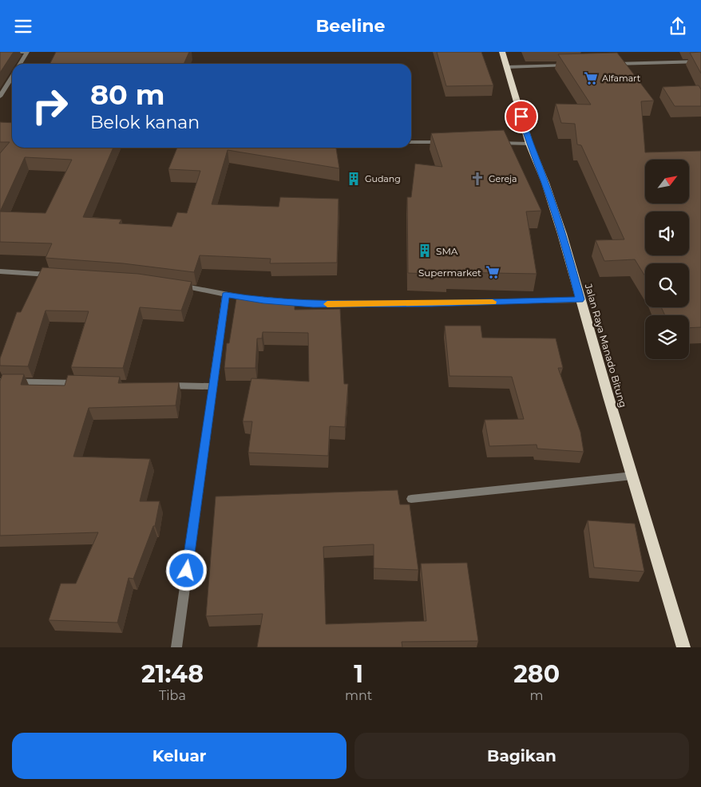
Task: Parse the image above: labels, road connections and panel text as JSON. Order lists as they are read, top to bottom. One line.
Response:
{"streets":{"highway":["Jalan Raya Manado Bitung"]},"places":{"supermarket":["Alfamart","Supermarket"],"building":["Gudang","SMA"],"church":["Gereja"]},"north":"top right","page":{"header":"Beeline","turn":["80 m","Belok kanan"],"eta":["21:48","Tiba","1","mnt","280","m"],"buttons":["Keluar","Bagikan"]}}
